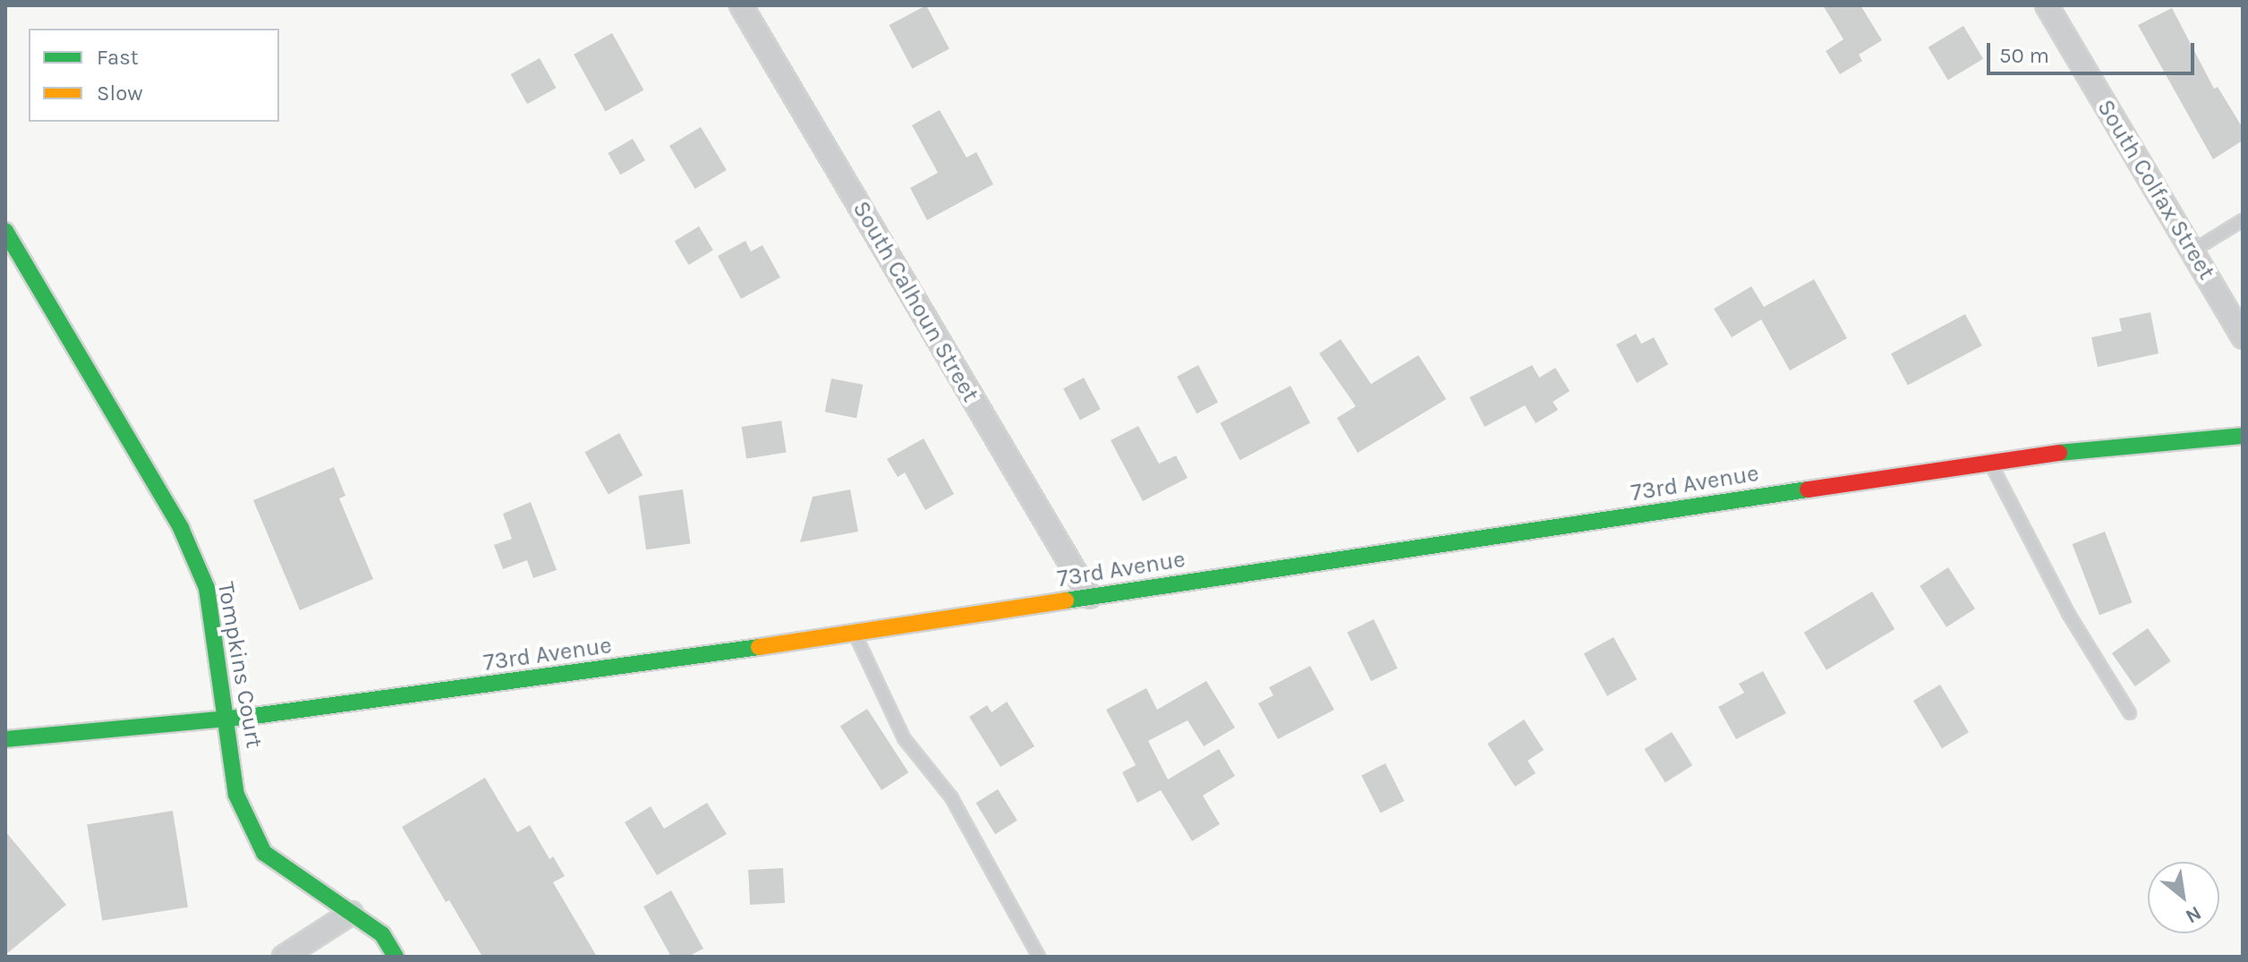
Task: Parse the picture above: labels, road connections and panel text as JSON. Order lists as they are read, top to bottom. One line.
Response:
{"streets":{"street":["South Colfax Street","South Calhoun Street","73rd Avenue","Tompkins Court"]},"crossings":[["South Calhoun Street","73rd Avenue"],["73rd Avenue","Tompkins Court"]],"legend":["Fast","Slow"],"scale_bar":"50 m","north":"bottom right"}
